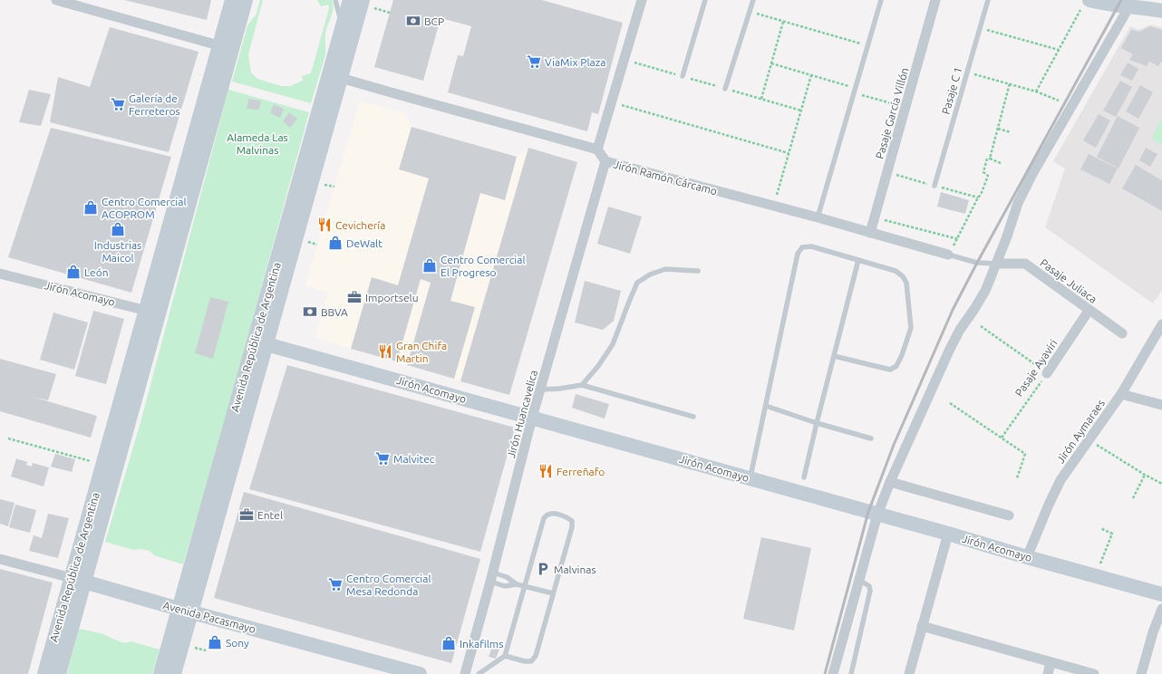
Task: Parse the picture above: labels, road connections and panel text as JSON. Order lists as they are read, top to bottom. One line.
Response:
{"streets":{"street":["Pasaje García Villón","Jirón Ramón Cárcamo","Pasaje Juliaca","Jirón Acomayo","Avenida República de Argentina","Pasaje Ayaviri","Jirón Huancavelica","Jirón Aymaraes","Avenida Pacasmayo"],"lane":["Pasaje C 1"]},"crossings":[["Pasaje García Villón","Jirón Ramón Cárcamo"],["Jirón Ramón Cárcamo","Pasaje Juliaca"],["Jirón Ramón Cárcamo","Jirón Huancavelica"],["Pasaje Juliaca","Pasaje Ayaviri"],["Jirón Acomayo","Avenida República de Argentina"],["Jirón Acomayo","Jirón Huancavelica"],["Jirón Acomayo","Jirón Aymaraes"],["Avenida República de Argentina","Avenida Pacasmayo"]],"parks":["Alameda Las Malvinas"],"places":{"bank":["BCP","BBVA"],"supermarket":["ViaMix Plaza","Galería de Ferreteros","Malvitec","Centro Comercial Mesa Redonda"],"shop":["Centro Comercial ACOPROM","Industrias Maicol","DeWalt","Centro Comercial El Progreso","León","Sony","Inkafilms"],"restaurant":["Cevichería","Gran Chifa Martin","Ferreñafo"],"office":["Importselu","Entel"],"parking":["Malvinas"]}}
